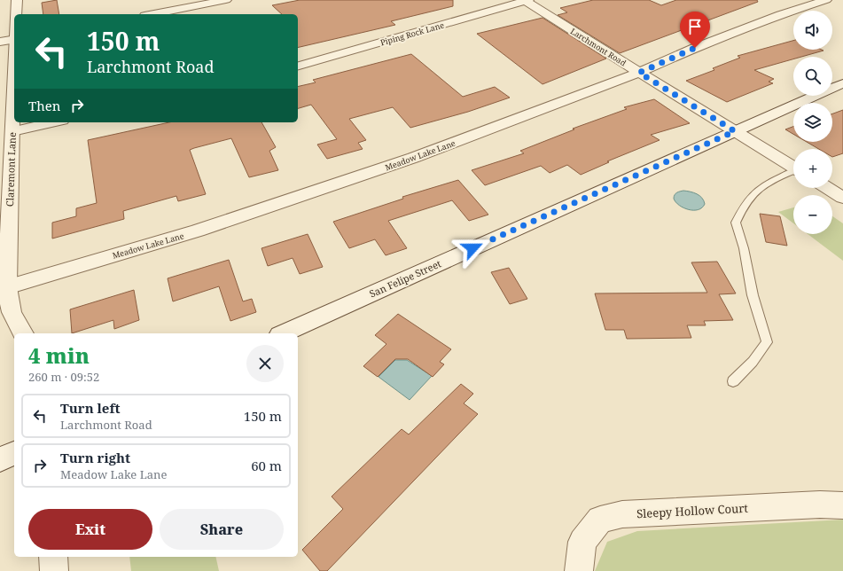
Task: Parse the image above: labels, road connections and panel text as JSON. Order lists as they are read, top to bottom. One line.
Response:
{"streets":{"street":["Piping Rock Lane","Larchmont Road","Meadow Lake Lane","Claremont Lane","San Felipe Street","Sleepy Hollow Court"]},"crossings":[["Piping Rock Lane","Larchmont Road"],["Larchmont Road","Meadow Lake Lane"],["Larchmont Road","San Felipe Street"],["Meadow Lake Lane","Claremont Lane"]],"page":{"map_buttons":["+","−"],"turn":["150 m","Larchmont Road"],"then":"Then","heading":["4 min","260 m · 09:52"],"list":[{"name":"Turn left","note":"Larchmont Road","value":"150 m"},{"name":"Turn right","note":"Meadow Lake Lane","value":"60 m"}],"buttons":["Exit","Share"]}}
